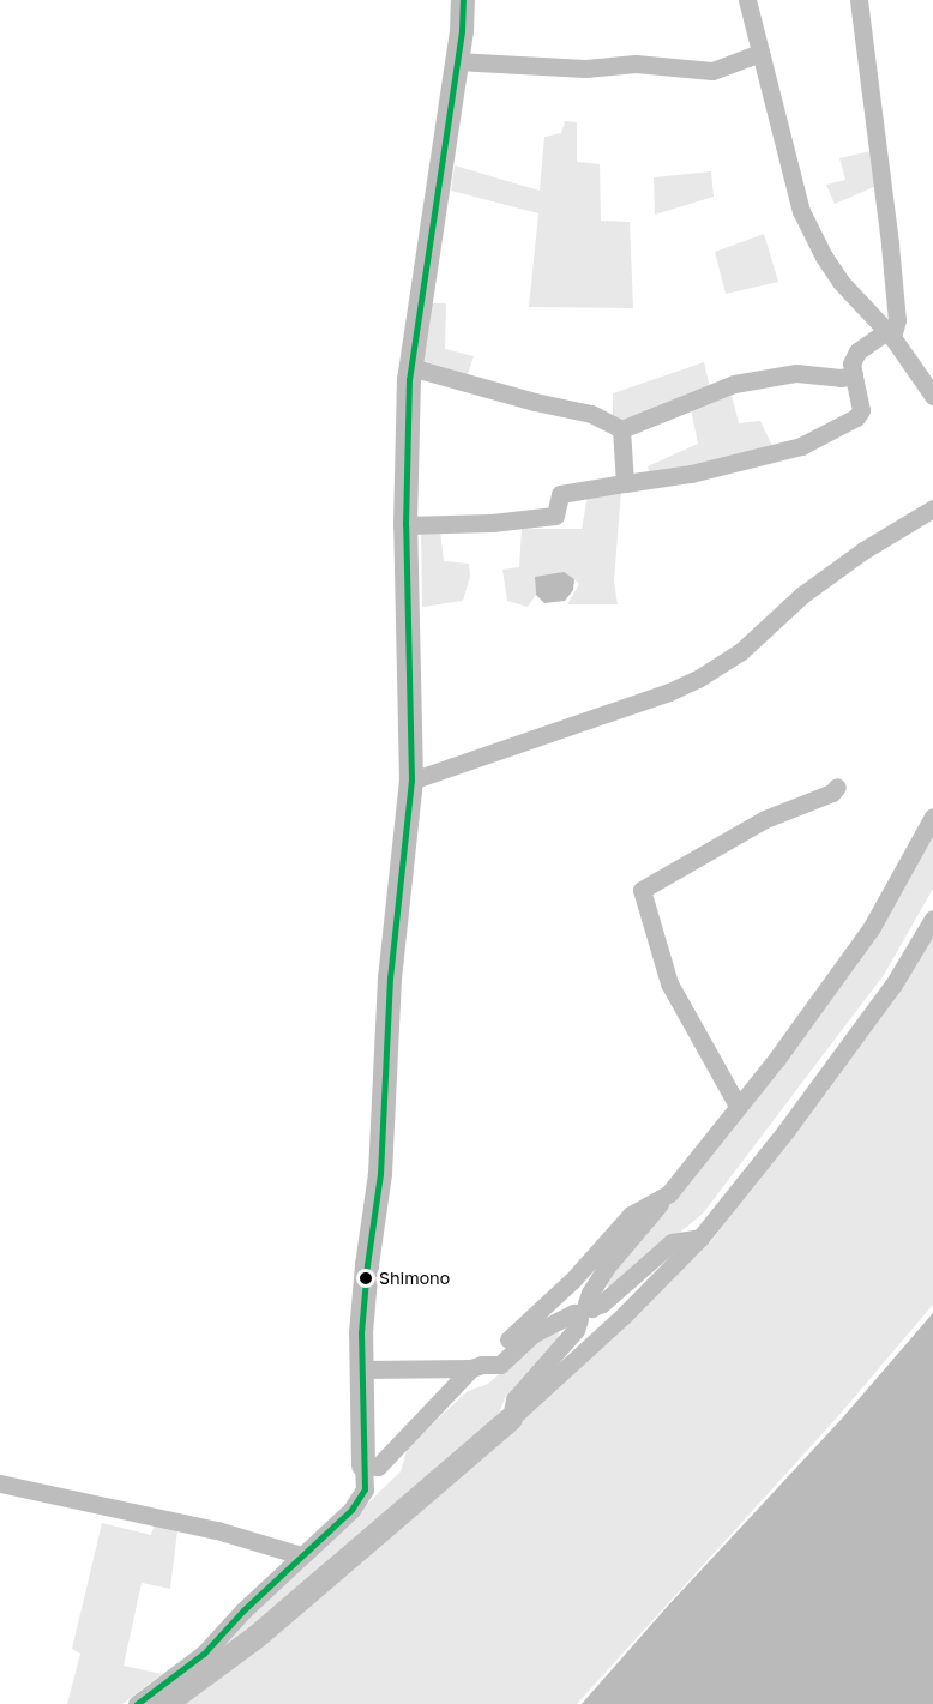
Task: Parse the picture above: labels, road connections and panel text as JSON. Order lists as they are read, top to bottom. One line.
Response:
{"places":["Shimono"]}
